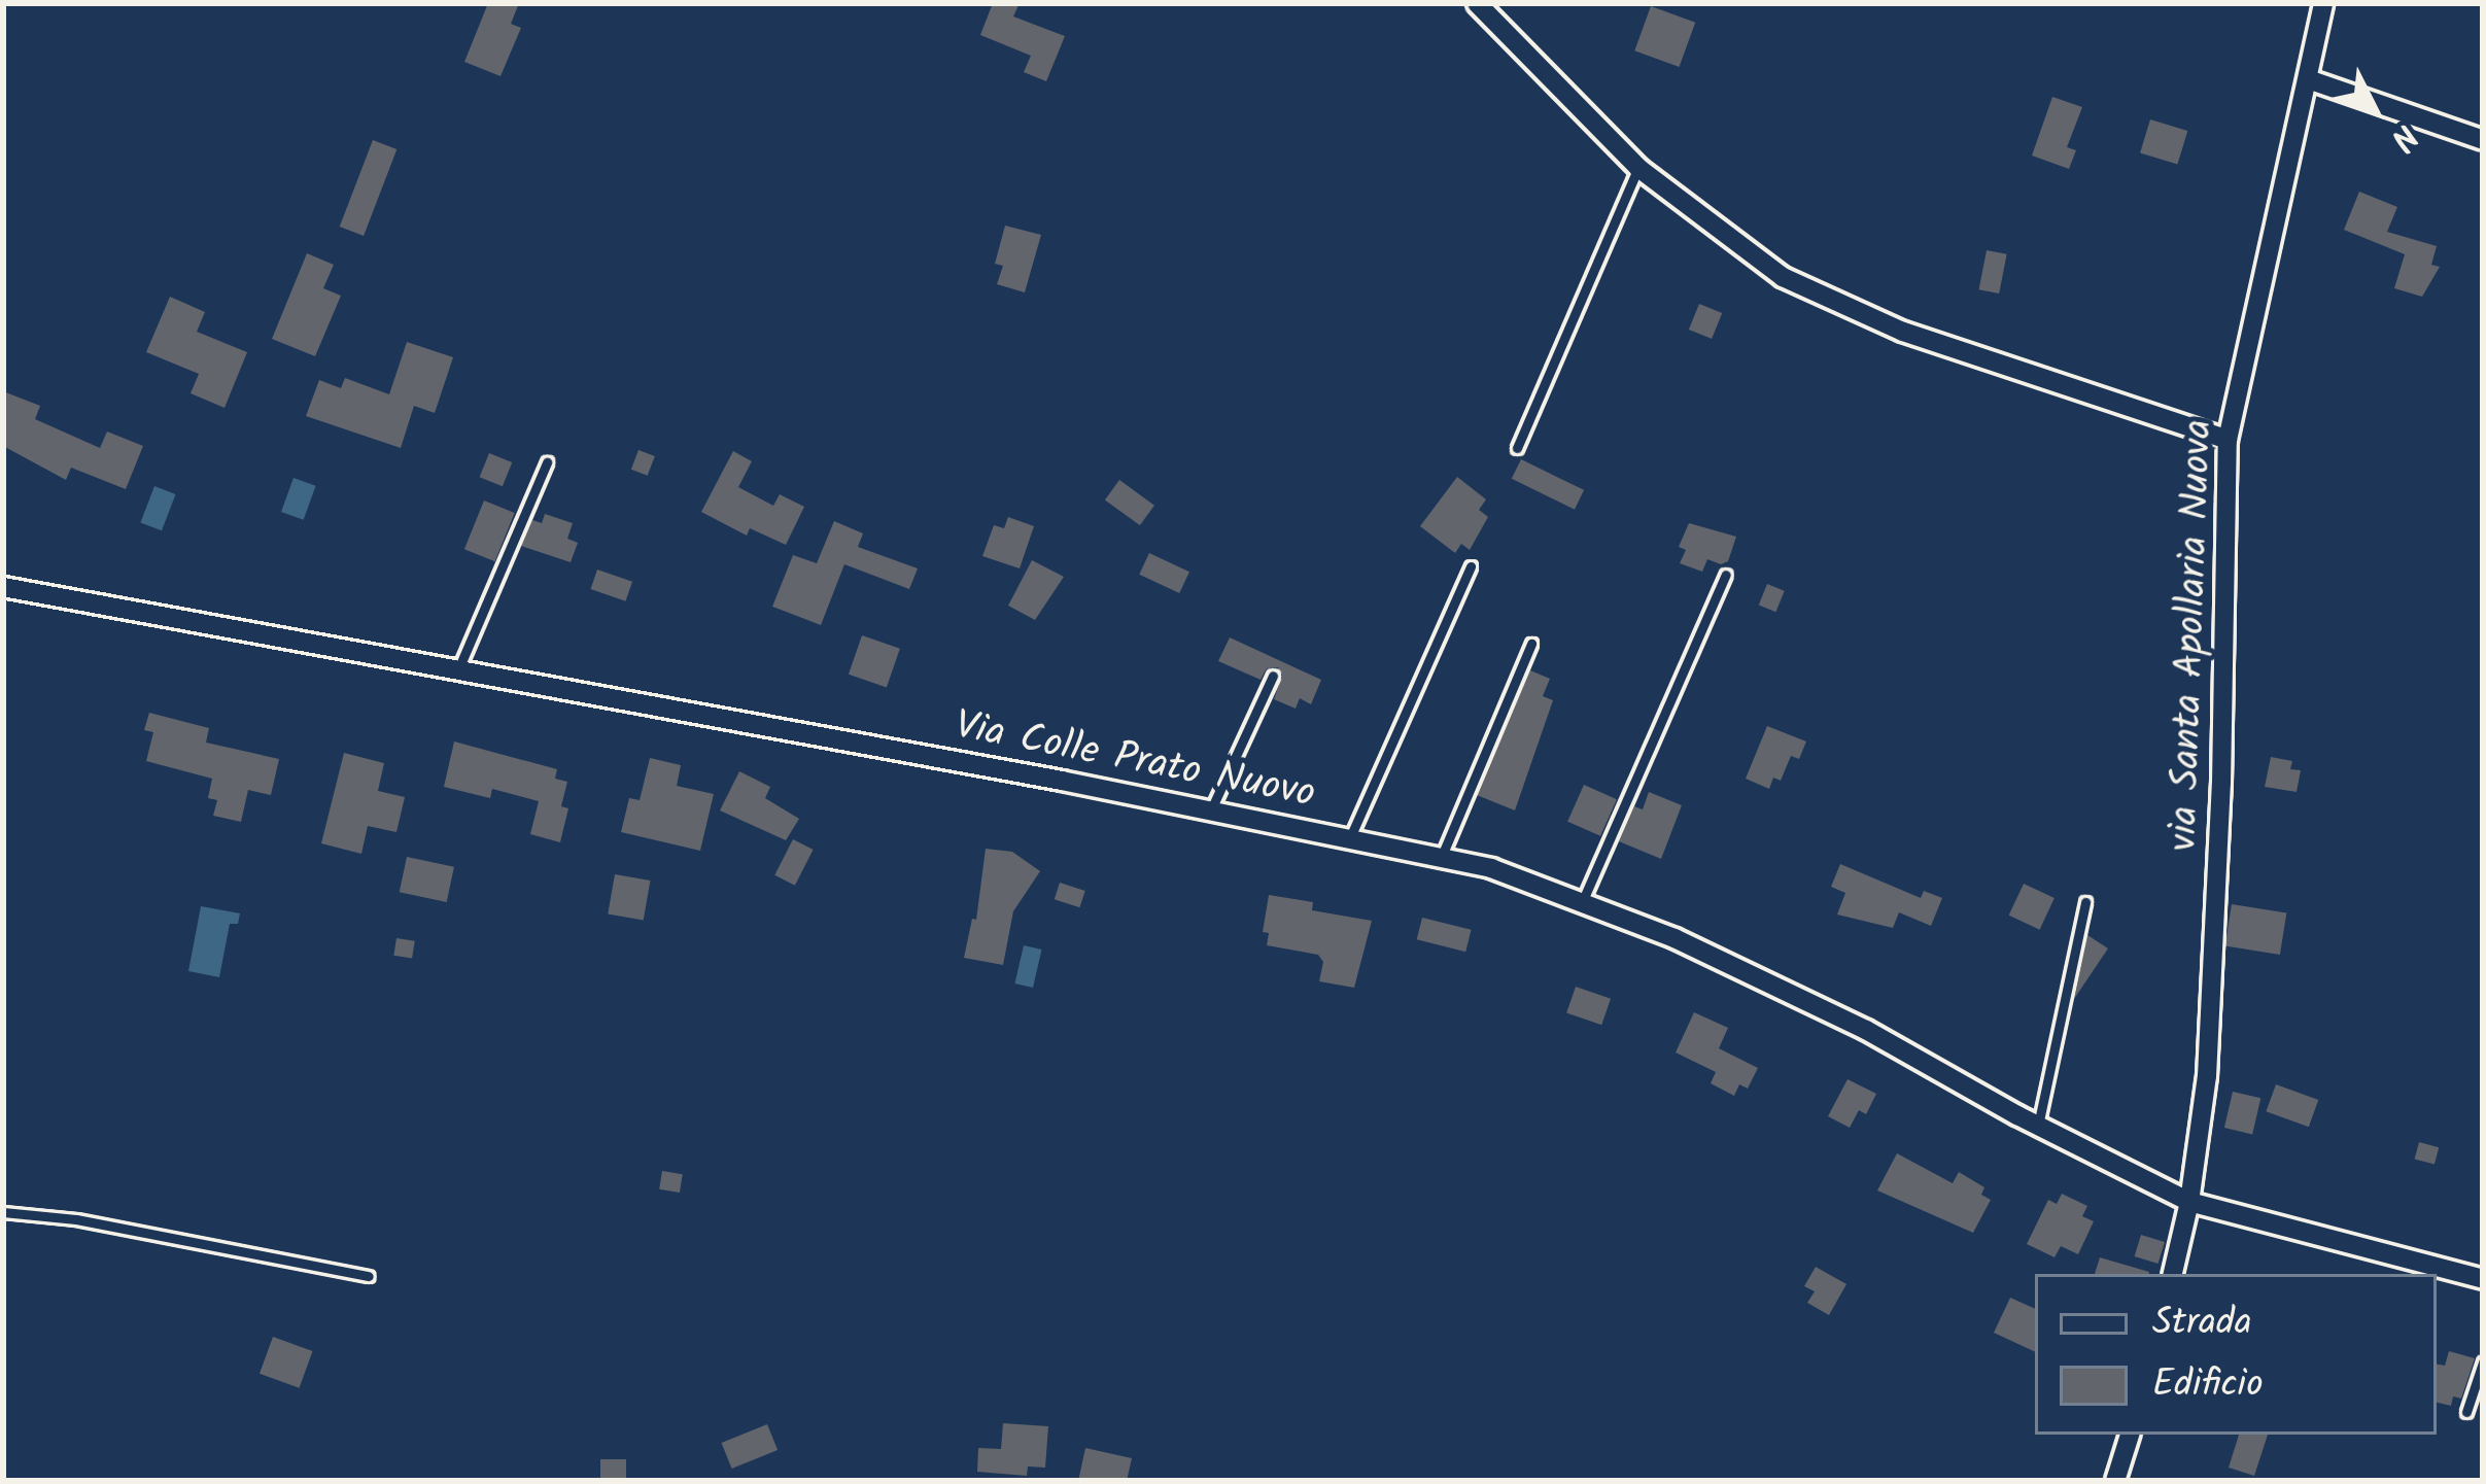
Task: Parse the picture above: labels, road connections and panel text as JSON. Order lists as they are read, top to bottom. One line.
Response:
{"streets":{"street":["via Santa Apollaria Nuova","Via Colle Prato Nuovo"]},"crossings":[["via Santa Apollaria Nuova","Via Colle Prato Nuovo"]],"legend":["Strada","Edificio"],"north":"bottom right"}
